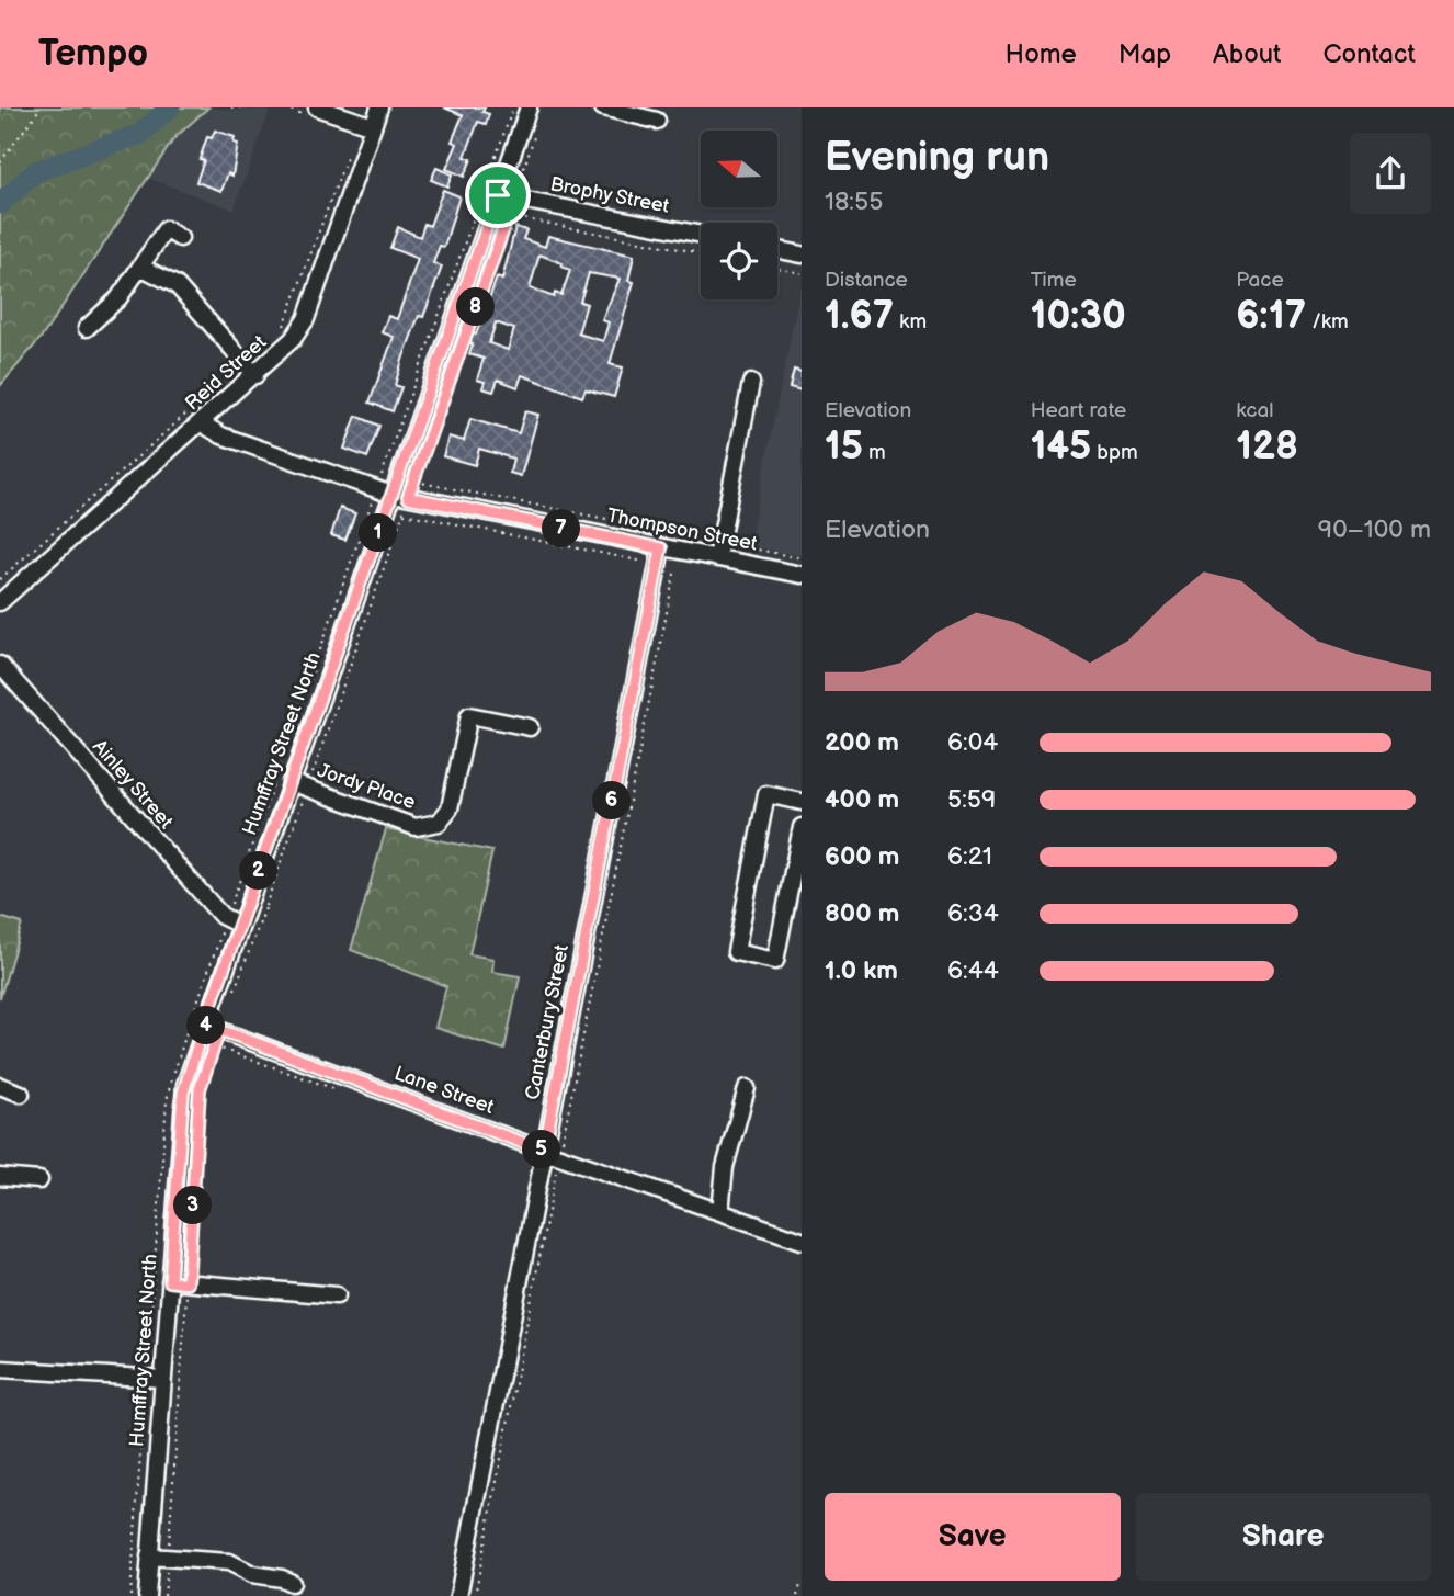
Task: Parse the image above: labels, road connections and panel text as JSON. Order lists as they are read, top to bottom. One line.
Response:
{"streets":{"street":["Brophy Street","Reid Street","Thompson Street","Humffray Street North","Ainley Street","Jordy Place","Canterbury Street","Lane Street"]},"crossings":[["Brophy Street","Humffray Street North"],["Reid Street","Thompson Street"],["Thompson Street","Humffray Street North"],["Thompson Street","Canterbury Street"],["Humffray Street North","Ainley Street"],["Humffray Street North","Jordy Place"],["Humffray Street North","Lane Street"],["Canterbury Street","Lane Street"]],"north":"left","page":{"header":"Tempo","nav":["Home","Map","About","Contact"],"heading":["Evening run","18:55"],"stats":[["Distance","1.67 km"],["Time","10:30"],["Pace","6:17 /km"],["Elevation","15 m"],["Heart rate","145 bpm"],["kcal","128"]],"pins":["8","7","1","6","2","4","5","3"],"chart":["Elevation","90–100 m"],"list":[{"name":"200 m","note":"6:04"},{"name":"400 m","note":"5:59"},{"name":"600 m","note":"6:21"},{"name":"800 m","note":"6:34"},{"name":"1.0 km","note":"6:44"}],"buttons":["Save","Share"]}}
